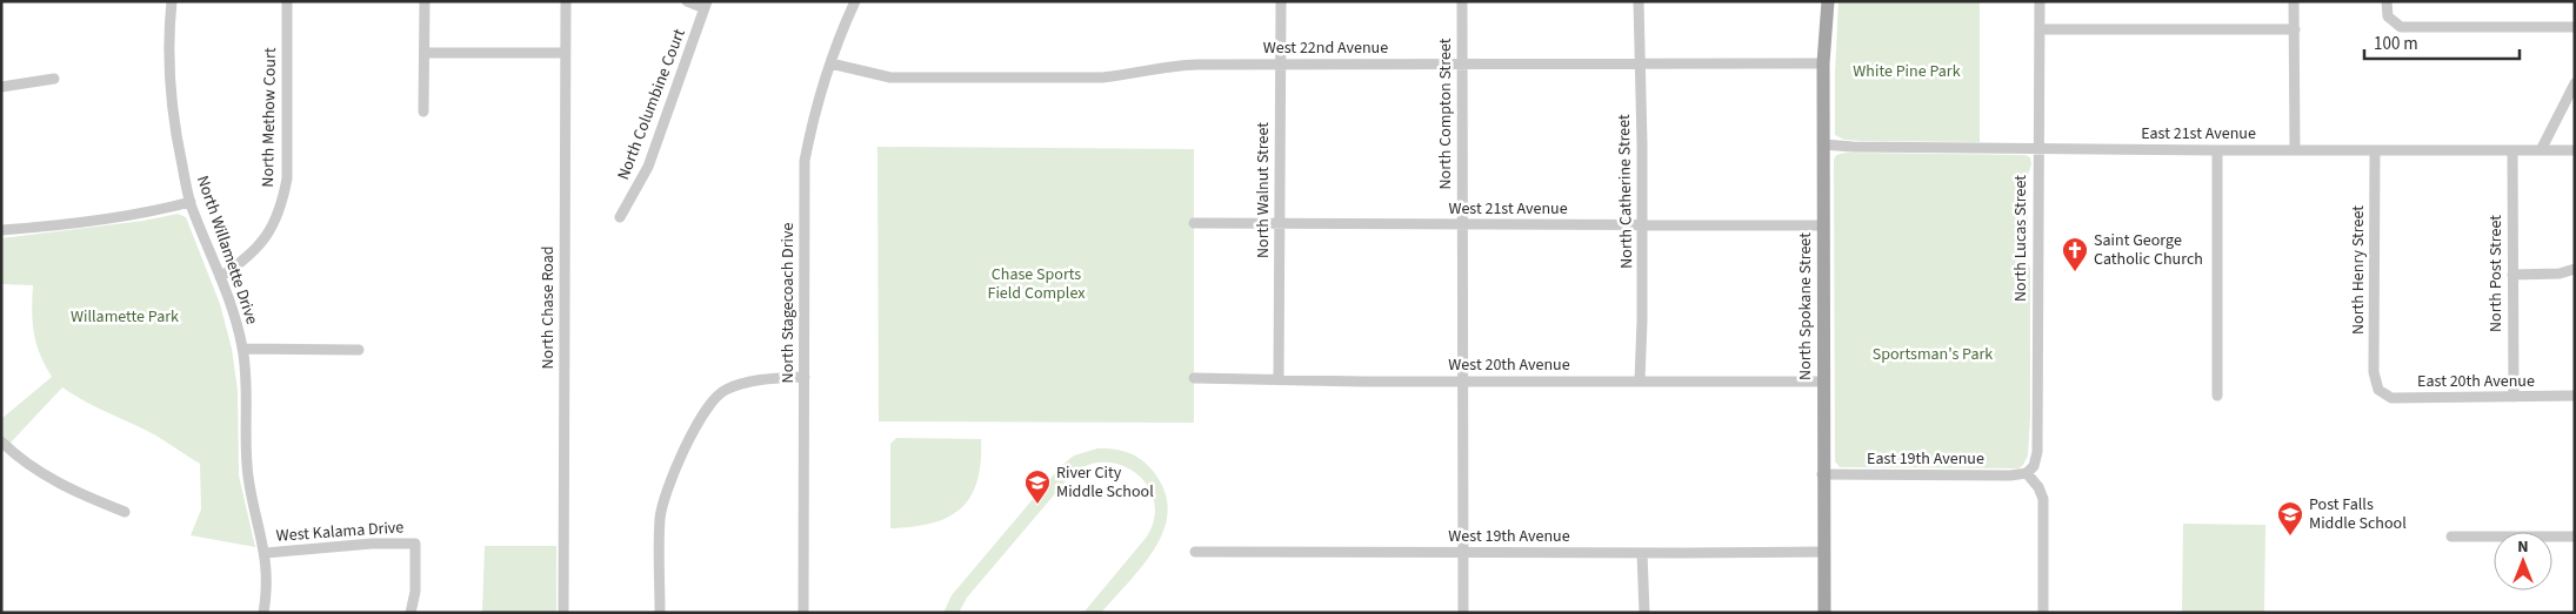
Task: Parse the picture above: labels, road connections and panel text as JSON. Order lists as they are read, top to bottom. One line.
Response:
{"streets":{"main road":["North Spokane Street"],"street":["West 22nd Avenue","North Columbine Court","North Compton Street","North Methow Court","East 21st Avenue","North Walnut Street","North Catherine Street","West 21st Avenue","North Lucas Street","North Willamette Drive","North Henry Street","North Post Street","North Stagecoach Drive","North Chase Road","West 20th Avenue","East 20th Avenue","East 19th Avenue","West Kalama Drive","West 19th Avenue"]},"crossings":[["West 22nd Avenue","North Compton Street"],["West 22nd Avenue","North Walnut Street"],["West 22nd Avenue","North Catherine Street"],["West 22nd Avenue","North Stagecoach Drive"],["West 22nd Avenue","North Spokane Street"],["North Compton Street","West 21st Avenue"],["North Compton Street","West 20th Avenue"],["North Compton Street","West 19th Avenue"],["North Methow Court","North Willamette Drive"],["East 21st Avenue","North Lucas Street"],["East 21st Avenue","North Henry Street"],["East 21st Avenue","North Post Street"],["East 21st Avenue","North Spokane Street"],["North Walnut Street","West 21st Avenue"],["North Walnut Street","West 20th Avenue"],["North Catherine Street","West 21st Avenue"],["North Catherine Street","West 20th Avenue"],["West 21st Avenue","North Spokane Street"],["North Lucas Street","East 19th Avenue"],["North Willamette Drive","West Kalama Drive"],["North Henry Street","East 20th Avenue"],["North Post Street","East 20th Avenue"],["North Spokane Street","West 20th Avenue"],["North Spokane Street","East 19th Avenue"],["North Spokane Street","West 19th Avenue"]],"parks":["White Pine Park","Chase Sports Field Complex","Willamette Park","Sportsman's Park"],"places":{"church":["Saint George Catholic Church"],"school or university":["River City Middle School","Post Falls Middle School"]},"scale_bar":"100 m","north":"top"}
